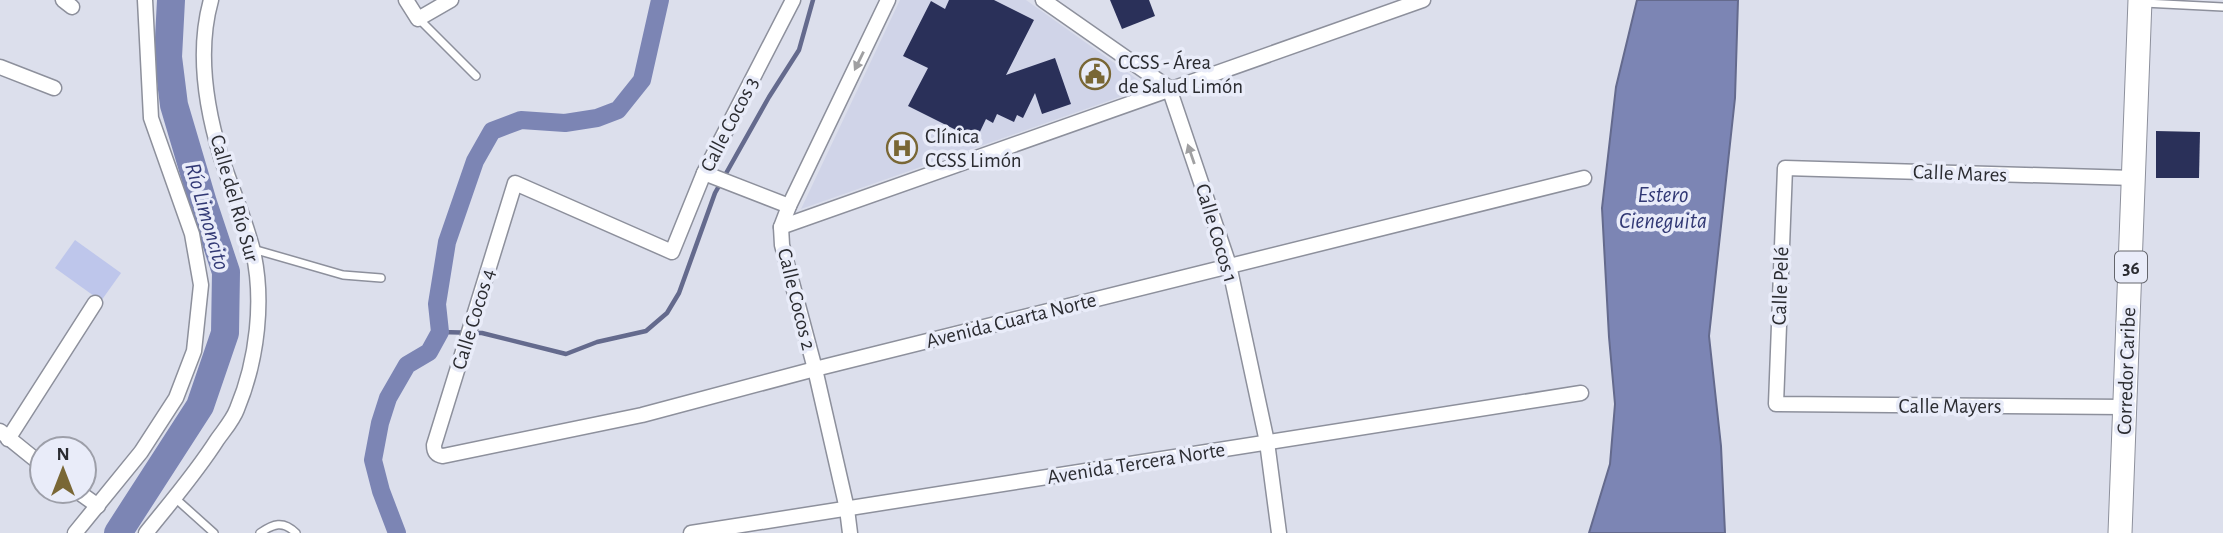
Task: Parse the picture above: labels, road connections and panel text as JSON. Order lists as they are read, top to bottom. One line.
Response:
{"streets":{"main road":["36","Corredor Caribe"],"street":["Calle Cocos 3","Calle Mares","Calle del Río Sur","Calle Cocos 1","Calle Pelé","Calle Cocos 2","Calle Cocos 4","Avenida Cuarta Norte","Calle Mayers","Avenida Tercera Norte"]},"crossings":[["Calle Cocos 3","Calle Cocos 4"],["Calle Mares","Calle Pelé"],["Calle Mares","Corredor Caribe"],["Calle Cocos 1","Avenida Cuarta Norte"],["Calle Cocos 1","Avenida Tercera Norte"],["Calle Pelé","Calle Mayers"],["Calle Cocos 2","Avenida Cuarta Norte"],["Calle Cocos 2","Avenida Tercera Norte"],["Calle Cocos 4","Avenida Cuarta Norte"],["Corredor Caribe","Calle Mayers"]],"one_way":["Calle Cocos 1","Calle Cocos 2"],"water":["Estero Cieneguita","Río Limoncito"],"places":{"public building":["CCSS - Área de Salud Limón"],"hospital":["Clínica CCSS Limón"]},"north":"top"}
